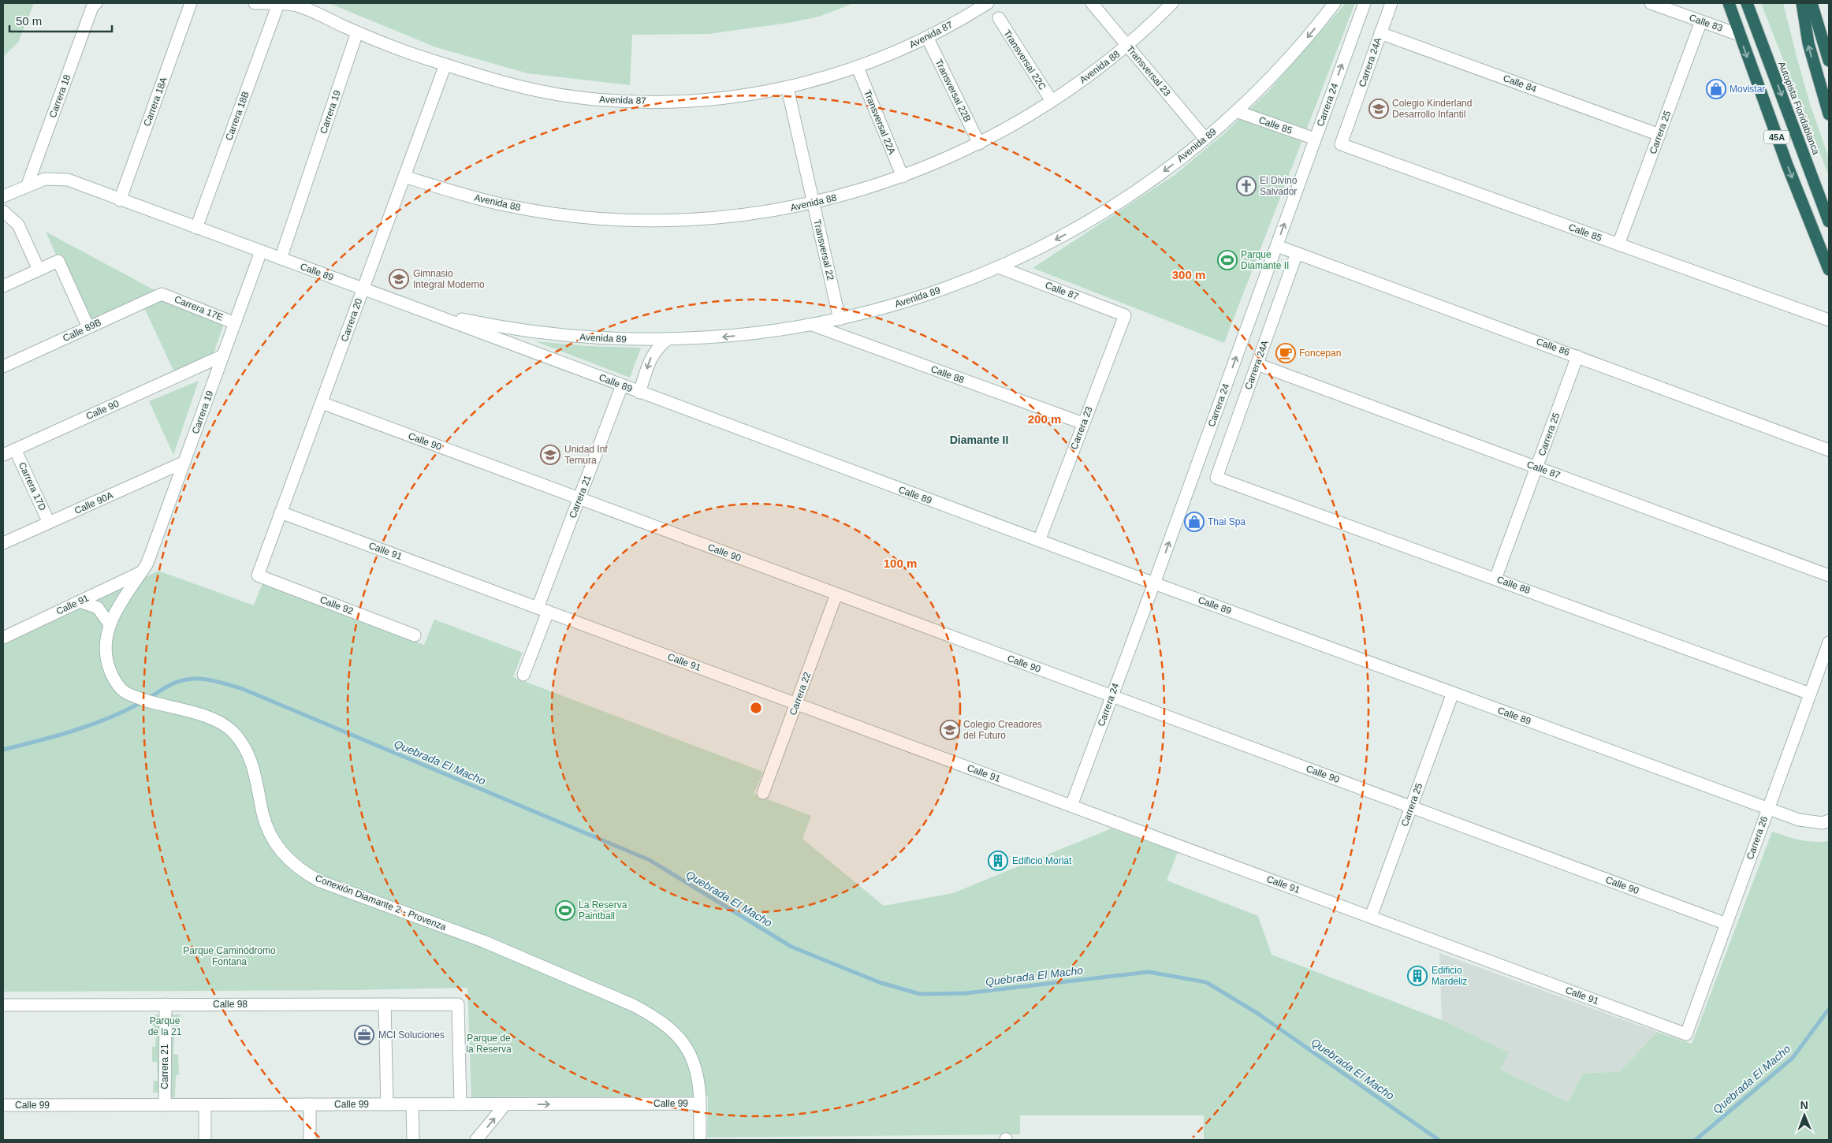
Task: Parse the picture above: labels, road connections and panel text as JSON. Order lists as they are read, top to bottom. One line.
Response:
{"streets":{"highway":["Autopista Floridablanca","45A"],"street":["Calle 83","Avenida 87","Transversal 22C","Carrera 24A","Avenida 88","Transversal 23","Calle 84","Transversal 22B","Carrera 18","Carrera 18A","Carrera 24","Carrera 19","Carrera 18B","Transversal 22A","Calle 85","Carrera 25","Avenida 89","Transversal 22","Calle 89","Calle 87","Carrera 17E","Carrera 20","Calle 89B","Calle 86","Calle 88","Calle 90","Carrera 23","Carrera 17D","Carrera 21","Calle 90A","Calle 91","Calle 92","Carrera 22","Carrera 26","Conexión Diamante 2 - Provenza","Calle 98","Calle 99"]},"crossings":[["Calle 83","Carrera 25"],["Calle 83","45A"],["Avenida 87","Transversal 22B"],["Avenida 87","Carrera 19"],["Avenida 87","Carrera 18B"],["Avenida 87","Transversal 22A"],["Avenida 87","Transversal 22"],["Avenida 87","Carrera 20"],["Transversal 22C","Avenida 88"],["Carrera 24A","Calle 84"],["Carrera 24A","Calle 85"],["Carrera 24A","Calle 87"],["Carrera 24A","Calle 86"],["Carrera 24A","Calle 88"],["Avenida 88","Transversal 23"],["Avenida 88","Transversal 22B"],["Avenida 88","Transversal 22A"],["Avenida 88","Transversal 22"],["Avenida 88","Carrera 20"],["Transversal 23","Avenida 89"],["Calle 84","Carrera 25"],["Carrera 18","Calle 89"],["Carrera 18A","Calle 89"],["Carrera 24","Calle 85"],["Carrera 24","Calle 89"],["Carrera 24","Calle 86"],["Carrera 24","Calle 90"],["Carrera 24","Calle 91"],["Carrera 19","Calle 89"],["Carrera 19","Carrera 17E"],["Carrera 19","Calle 90"],["Carrera 19","Calle 90A"],["Carrera 19","Calle 91"],["Carrera 19","Conexión Diamante 2 - Provenza"],["Carrera 18B","Calle 89"],["Calle 85","Carrera 25"],["Calle 85","Avenida 89"],["Carrera 25","Calle 89"],["Carrera 25","Calle 87"],["Carrera 25","Calle 86"],["Carrera 25","Calle 88"],["Carrera 25","Calle 90"],["Carrera 25","Calle 91"],["Avenida 89","Transversal 22"],["Avenida 89","Calle 89"],["Avenida 89","Calle 87"],["Avenida 89","Calle 88"],["Calle 89","Carrera 20"],["Calle 89","Carrera 23"],["Calle 89","Carrera 21"],["Calle 89","Carrera 26"],["Calle 87","Carrera 23"],["Carrera 17E","Calle 89B"],["Carrera 20","Calle 90"],["Carrera 20","Calle 91"],["Carrera 20","Calle 92"],["Calle 88","Carrera 23"],["Calle 88","Carrera 26"],["Calle 90","Carrera 17D"],["Calle 90","Carrera 21"],["Calle 90","Carrera 22"],["Calle 90","Carrera 26"],["Carrera 17D","Calle 90A"],["Carrera 21","Calle 91"],["Carrera 21","Calle 98"],["Carrera 21","Calle 99"],["Calle 91","Carrera 22"],["Calle 91","Carrera 26"],["Calle 91","Conexión Diamante 2 - Provenza"],["Conexión Diamante 2 - Provenza","Calle 99"],["Calle 98","Calle 99"]],"one_way":["Carrera 24","Avenida 89"],"districts":["Diamante II"],"water":["Quebrada El Macho"],"parks":["Parque Caminódromo Fontana","Parque de la 21","Parque de la Reserva"],"places":{"shop":["Movistar","Thai Spa"],"school or university":["Colegio Kinderland Desarrollo Infantil","Gimnasio Integral Moderno","Unidad Inf Ternura","Colegio Creadores del Futuro"],"church":["El Divino Salvador"],"sports":["Parque Diamante II","La Reserva Paintball"],"cafe":["Foncepan"],"building":["Edificio Moriat","Edificio Mardeliz"],"office":["MCI Soluciones"]},"scale_bar":"50 m","north":"top","rings":["300 m","200 m","100 m"]}
